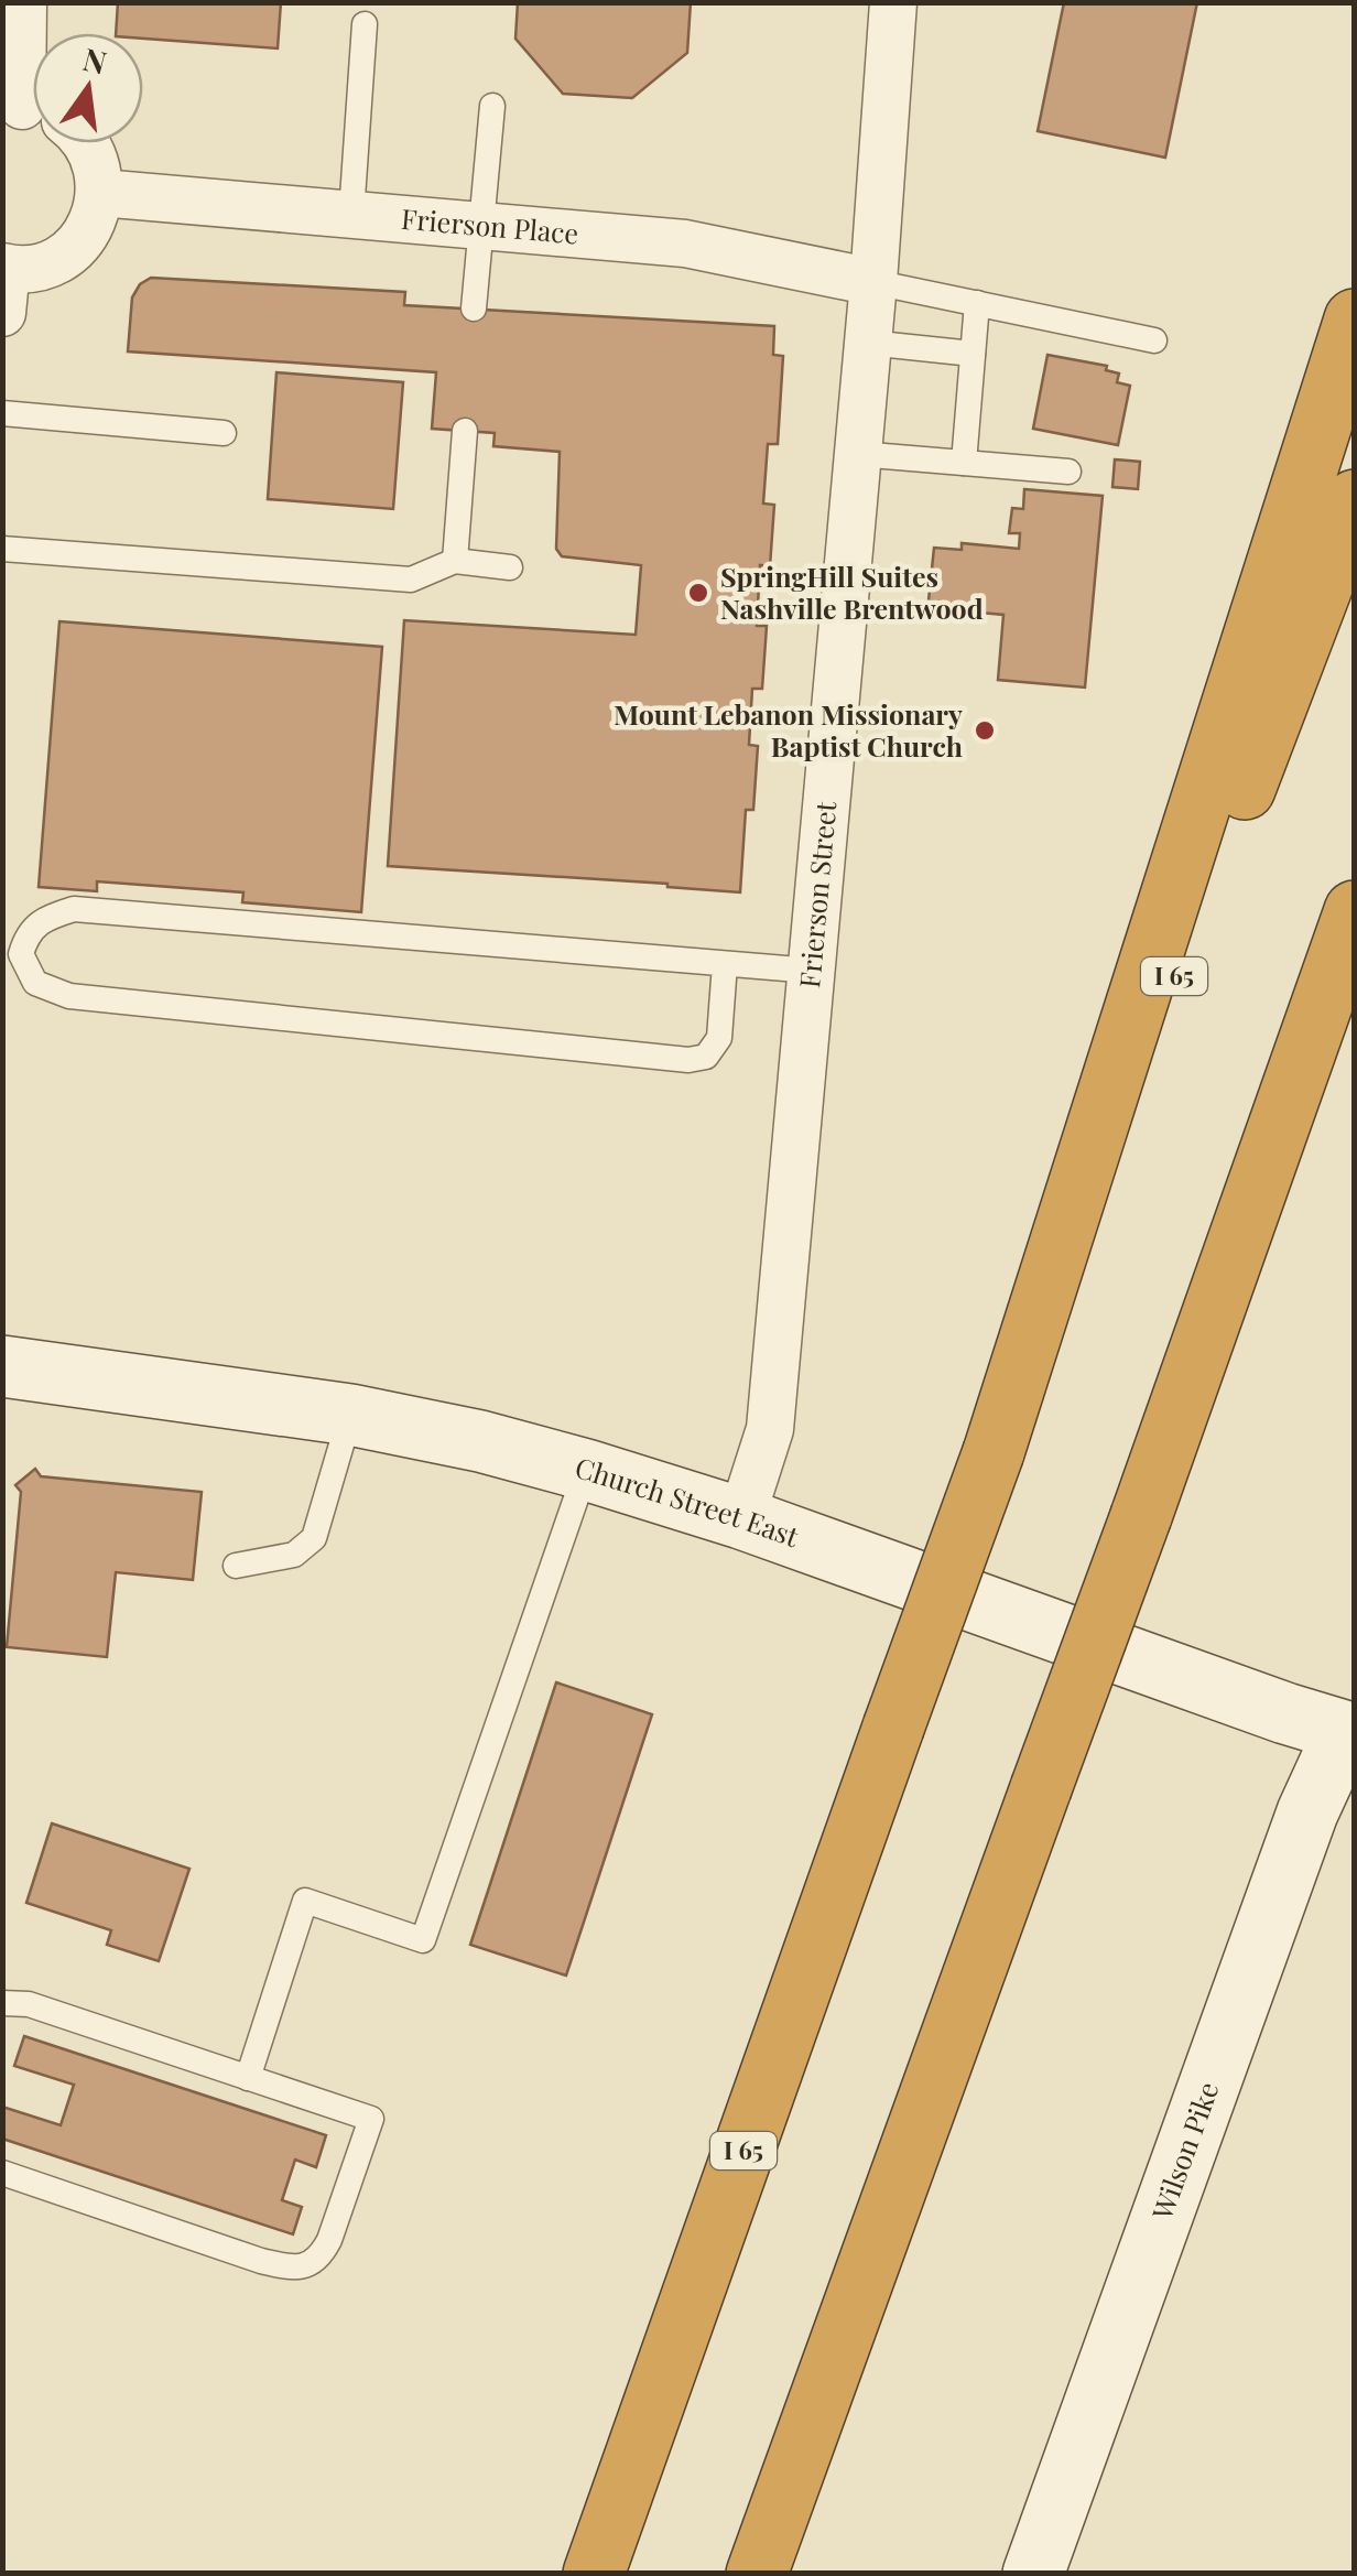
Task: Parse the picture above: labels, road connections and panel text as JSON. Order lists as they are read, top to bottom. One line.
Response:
{"streets":{"highway":["I 65"],"main road":["Church Street East","Wilson Pike"],"street":["Frierson Place","Frierson Street"]},"crossings":[["Frierson Place","Frierson Street"],["Frierson Street","Church Street East"],["Church Street East","Wilson Pike"]],"places":["SpringHill Suites Nashville Brentwood","Mount Lebanon Missionary Baptist Church"],"north":"top"}
